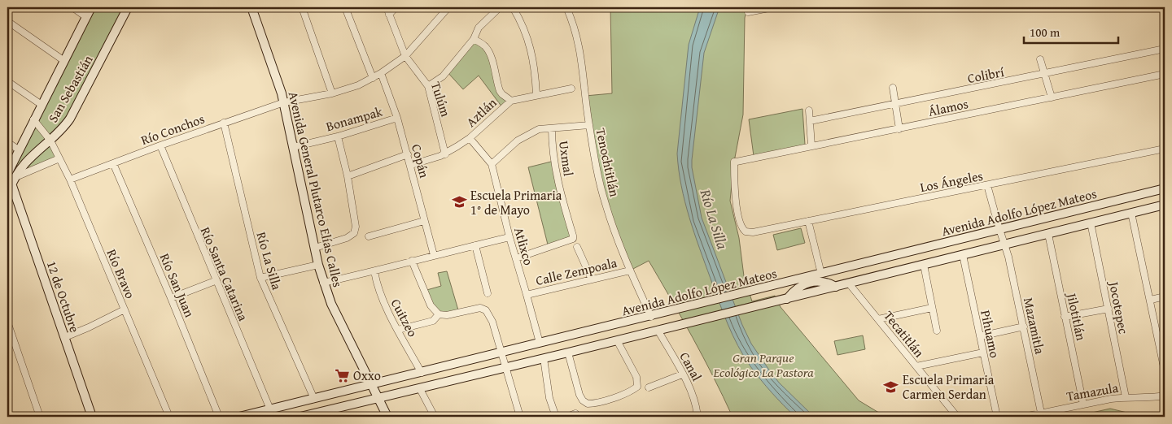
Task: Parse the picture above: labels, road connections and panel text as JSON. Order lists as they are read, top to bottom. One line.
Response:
{"streets":{"main road":["San Sebastián","Avenida General Plutarco Elías Calles","Avenida Adolfo López Mateos","12 de Octubre"],"street":["Colibrí","Tulúm","Álamos","Aztlán","Bonampak","Río Conchos","Uxmal","Copán","Tenochtitlán","Los Ángeles","Atlixco","Río La Silla","Calle Zempoala","Río Bravo","Río Santa Catarina","Río San Juan","Jocotepec","Jilotitlán","Cuitzeo","Mazamitla","Tecatitlán","Pihuamo","Canal","Tamazula"]},"crossings":[["San Sebastián","Río Bravo"],["San Sebastián","12 de Octubre"],["Tulúm","Aztlán"],["Tulúm","Río Conchos"],["Álamos","Los Ángeles"],["Aztlán","Copán"],["Aztlán","Atlixco"],["Bonampak","Copán"],["Bonampak","Avenida General Plutarco Elías Calles"],["Río Conchos","Copán"],["Río Conchos","Avenida General Plutarco Elías Calles"],["Río Conchos","Río La Silla"],["Río Conchos","Río Bravo"],["Río Conchos","Río Santa Catarina"],["Río Conchos","Río San Juan"],["Uxmal","Atlixco"],["Tenochtitlán","Avenida Adolfo López Mateos"],["Tenochtitlán","Calle Zempoala"],["Los Ángeles","Mazamitla"],["Avenida General Plutarco Elías Calles","Avenida Adolfo López Mateos"],["Avenida Adolfo López Mateos","Atlixco"],["Avenida Adolfo López Mateos","Río La Silla"],["Avenida Adolfo López Mateos","Río Santa Catarina"],["Avenida Adolfo López Mateos","Jocotepec"],["Avenida Adolfo López Mateos","Jilotitlán"],["Avenida Adolfo López Mateos","Cuitzeo"],["Avenida Adolfo López Mateos","Mazamitla"],["Avenida Adolfo López Mateos","Tecatitlán"],["Avenida Adolfo López Mateos","Pihuamo"],["Avenida Adolfo López Mateos","Canal"],["Atlixco","Calle Zempoala"],["Jocotepec","Tamazula"],["Jilotitlán","Tamazula"],["Mazamitla","Tamazula"]],"water":["Río La Silla"],"parks":["Gran Parque Ecológico La Pastora"],"places":{"school or university":["Escuela Primaria 1° de Mayo","Escuela Primaria Carmen Serdan"],"supermarket":["Oxxo"]},"scale_bar":"100 m"}
